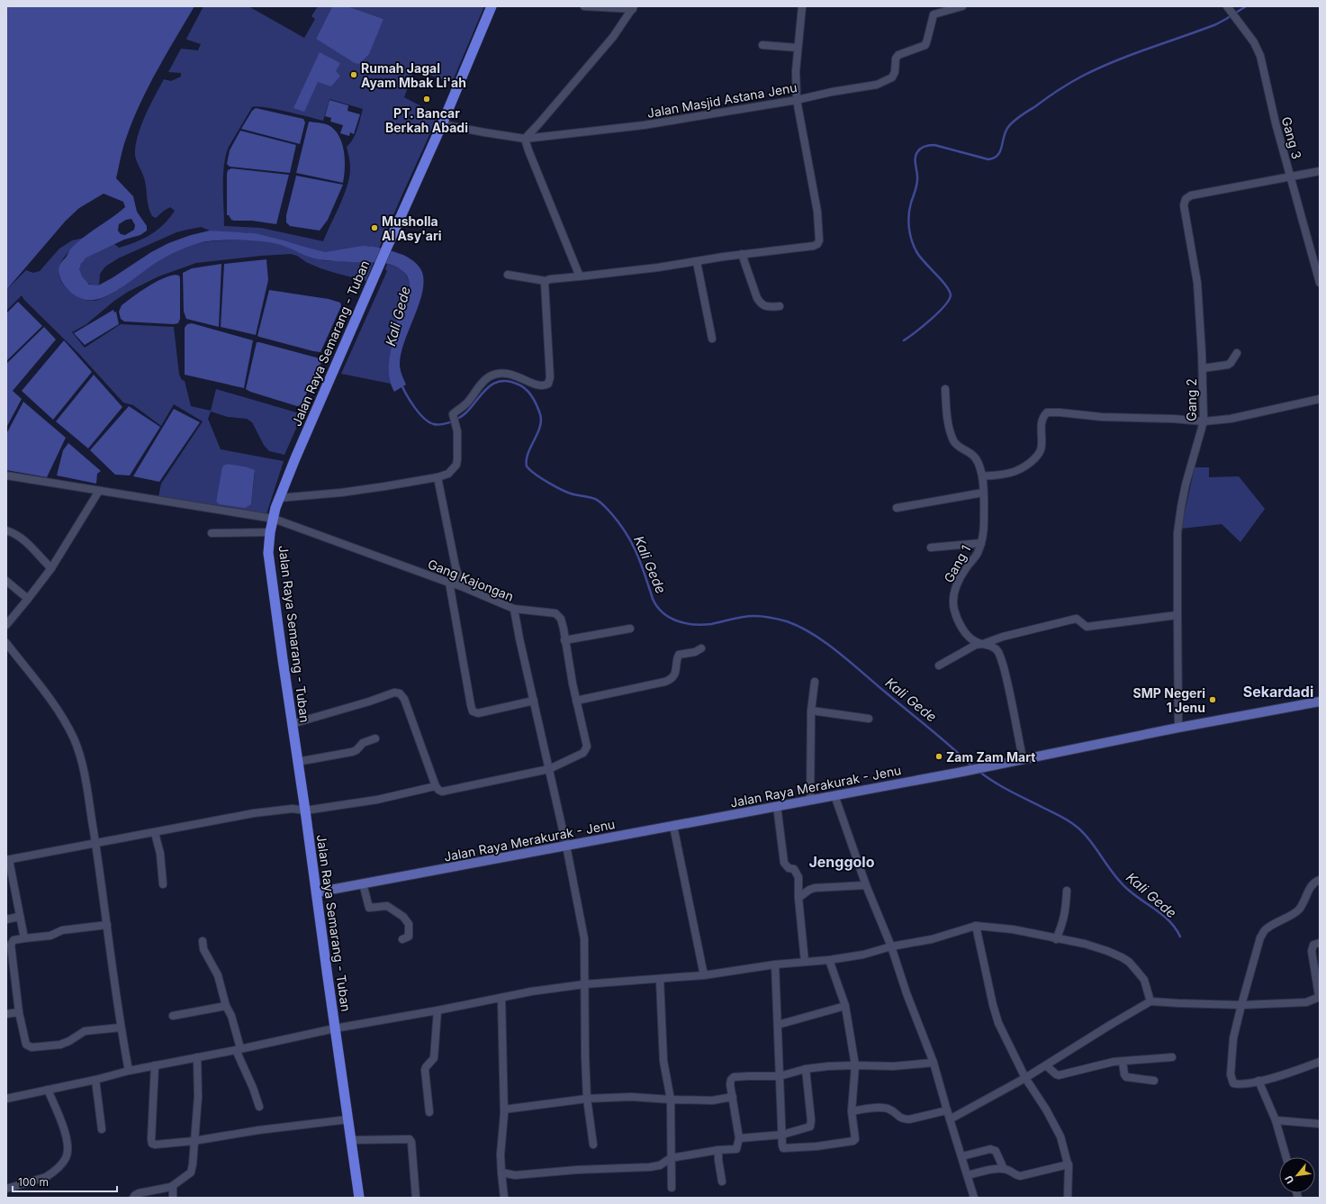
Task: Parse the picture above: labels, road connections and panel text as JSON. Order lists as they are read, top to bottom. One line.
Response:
{"streets":{"highway":["Jalan Raya Semarang - Tuban"],"main road":["Jalan Raya Merakurak - Jenu"],"street":["Jalan Masjid Astana Jenu","Gang 3","Gang 2","Gang 1","Gang Kajongan"]},"crossings":[["Jalan Masjid Astana Jenu","Jalan Raya Semarang - Tuban"],["Gang 3","Gang 2"],["Jalan Raya Semarang - Tuban","Gang Kajongan"],["Jalan Raya Semarang - Tuban","Jalan Raya Merakurak - Jenu"],["Gang 2","Jalan Raya Merakurak - Jenu"],["Gang 1","Jalan Raya Merakurak - Jenu"],["Gang Kajongan","Jalan Raya Merakurak - Jenu"]],"districts":["Sekardadi","Jenggolo"],"water":["Kali Gede"],"places":["Rumah Jagal Ayam Mbak Li'ah","PT. Bancar Berkah Abadi","Musholla Al Asy'ari","SMP Negeri 1 Jenu","Zam Zam Mart"],"scale_bar":"100 m","north":"bottom left"}
